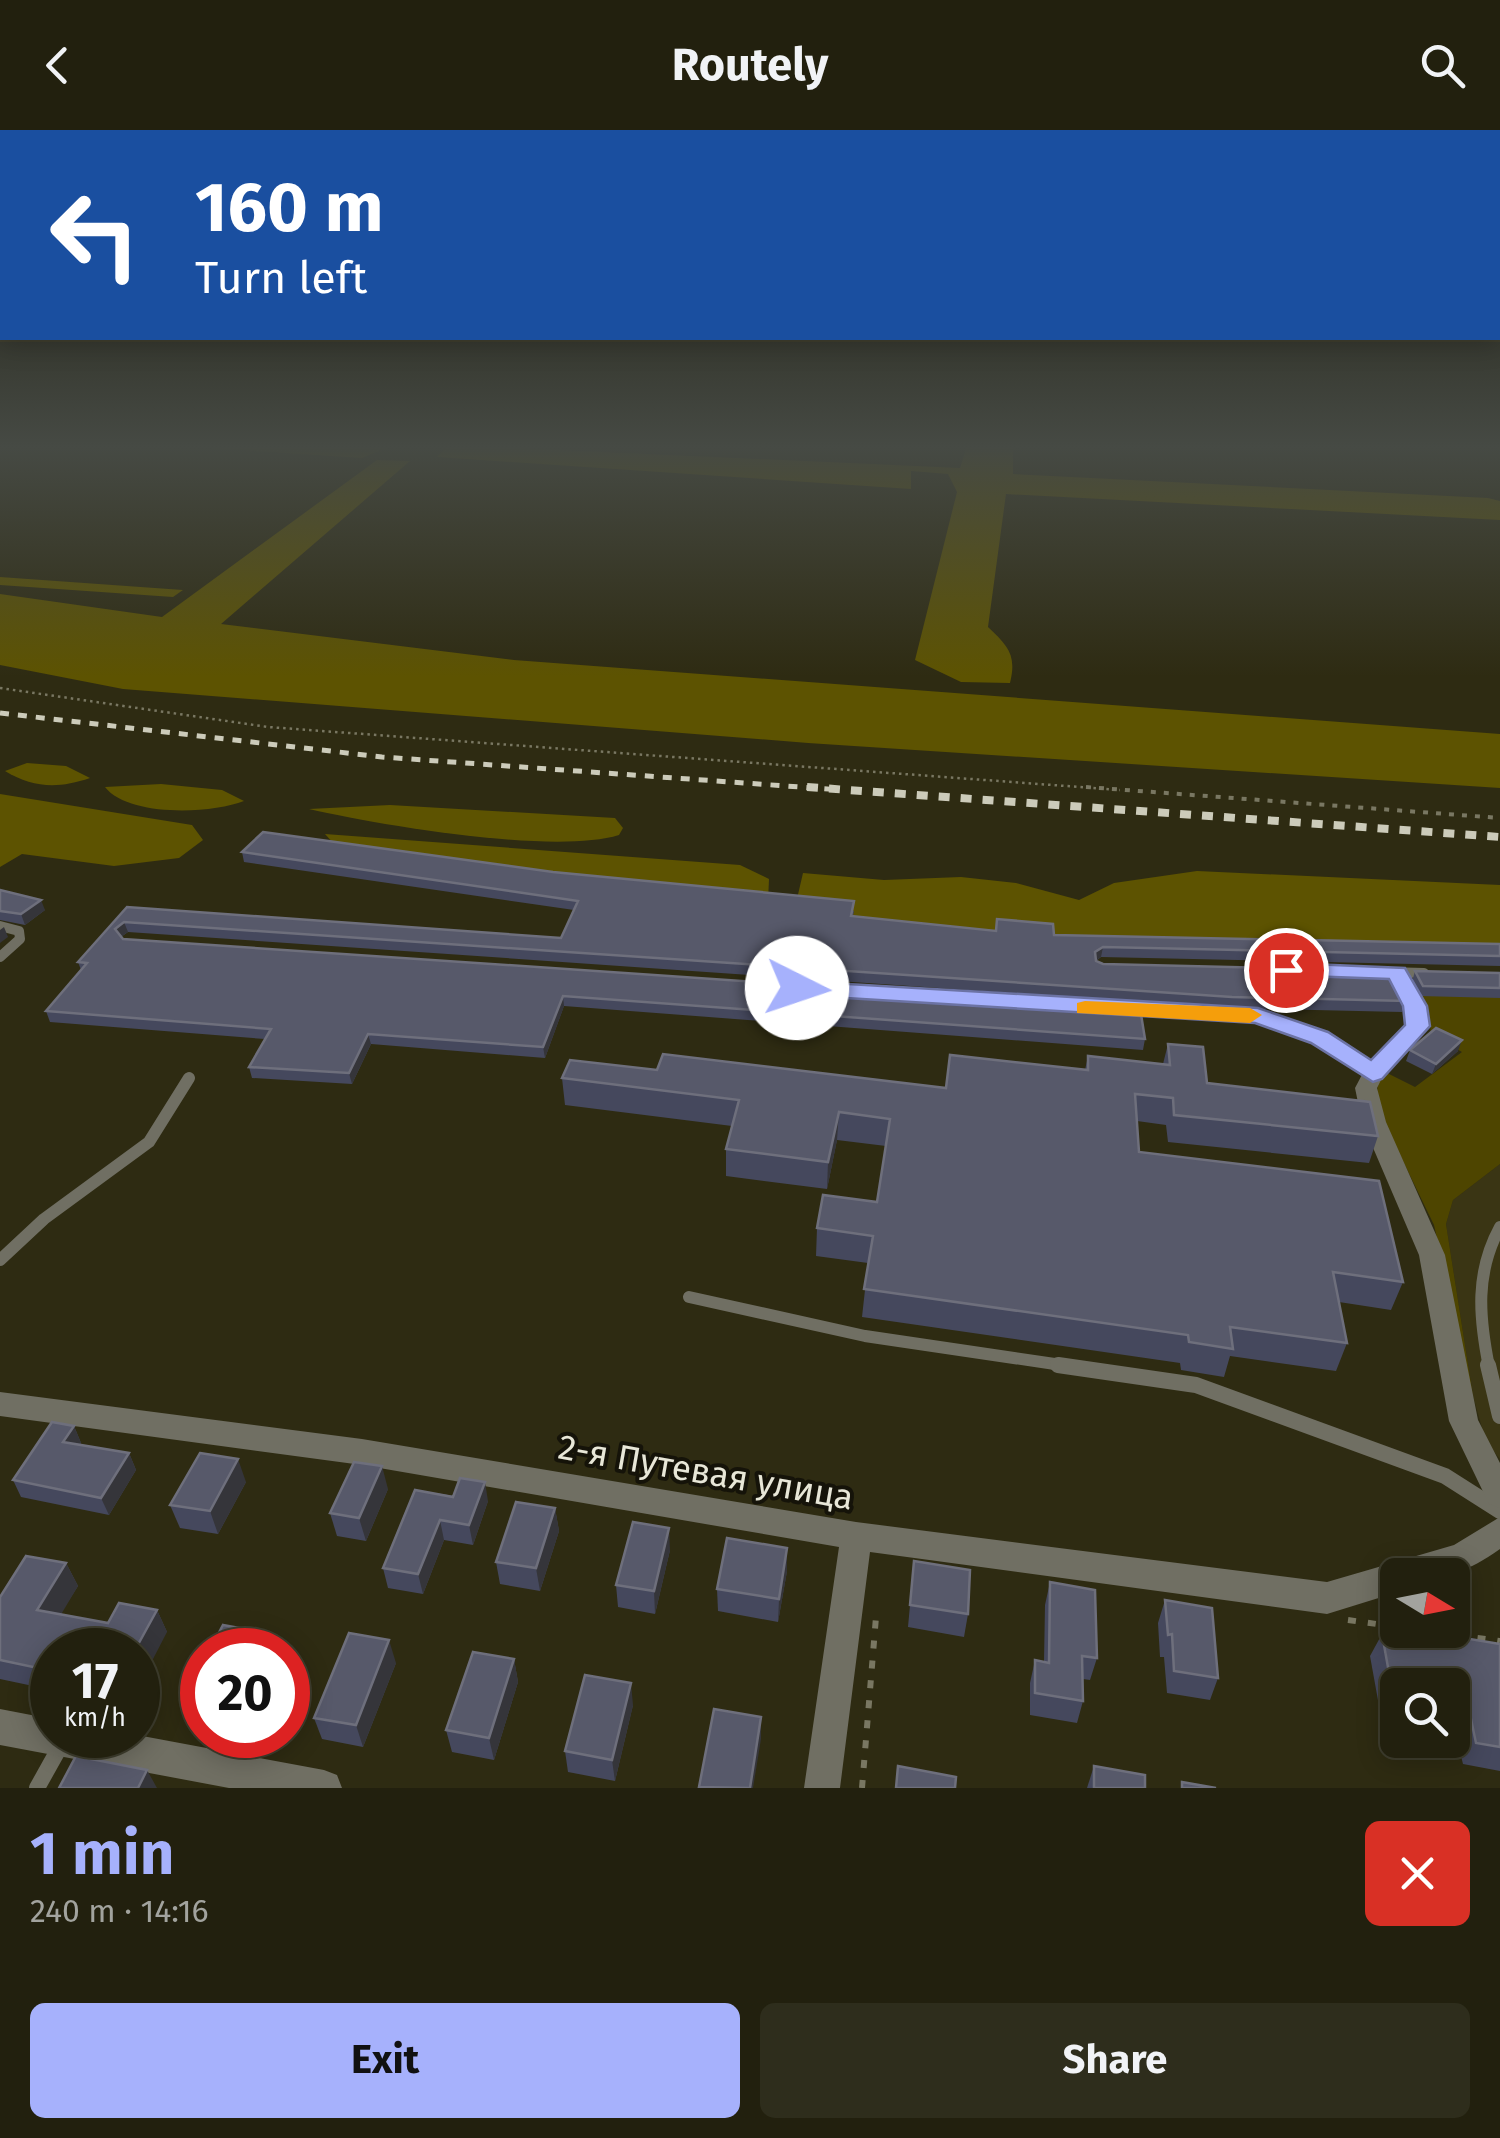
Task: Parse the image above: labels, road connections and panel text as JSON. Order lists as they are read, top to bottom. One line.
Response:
{"streets":{"street":["2-я Путевая улица"]},"north":"right","page":{"header":"Routely","turn":["160 m","Turn left"],"speed":"17 km/h","limit":"20","heading":["1 min","240 m · 14:16"],"buttons":["Exit","Share"]}}
